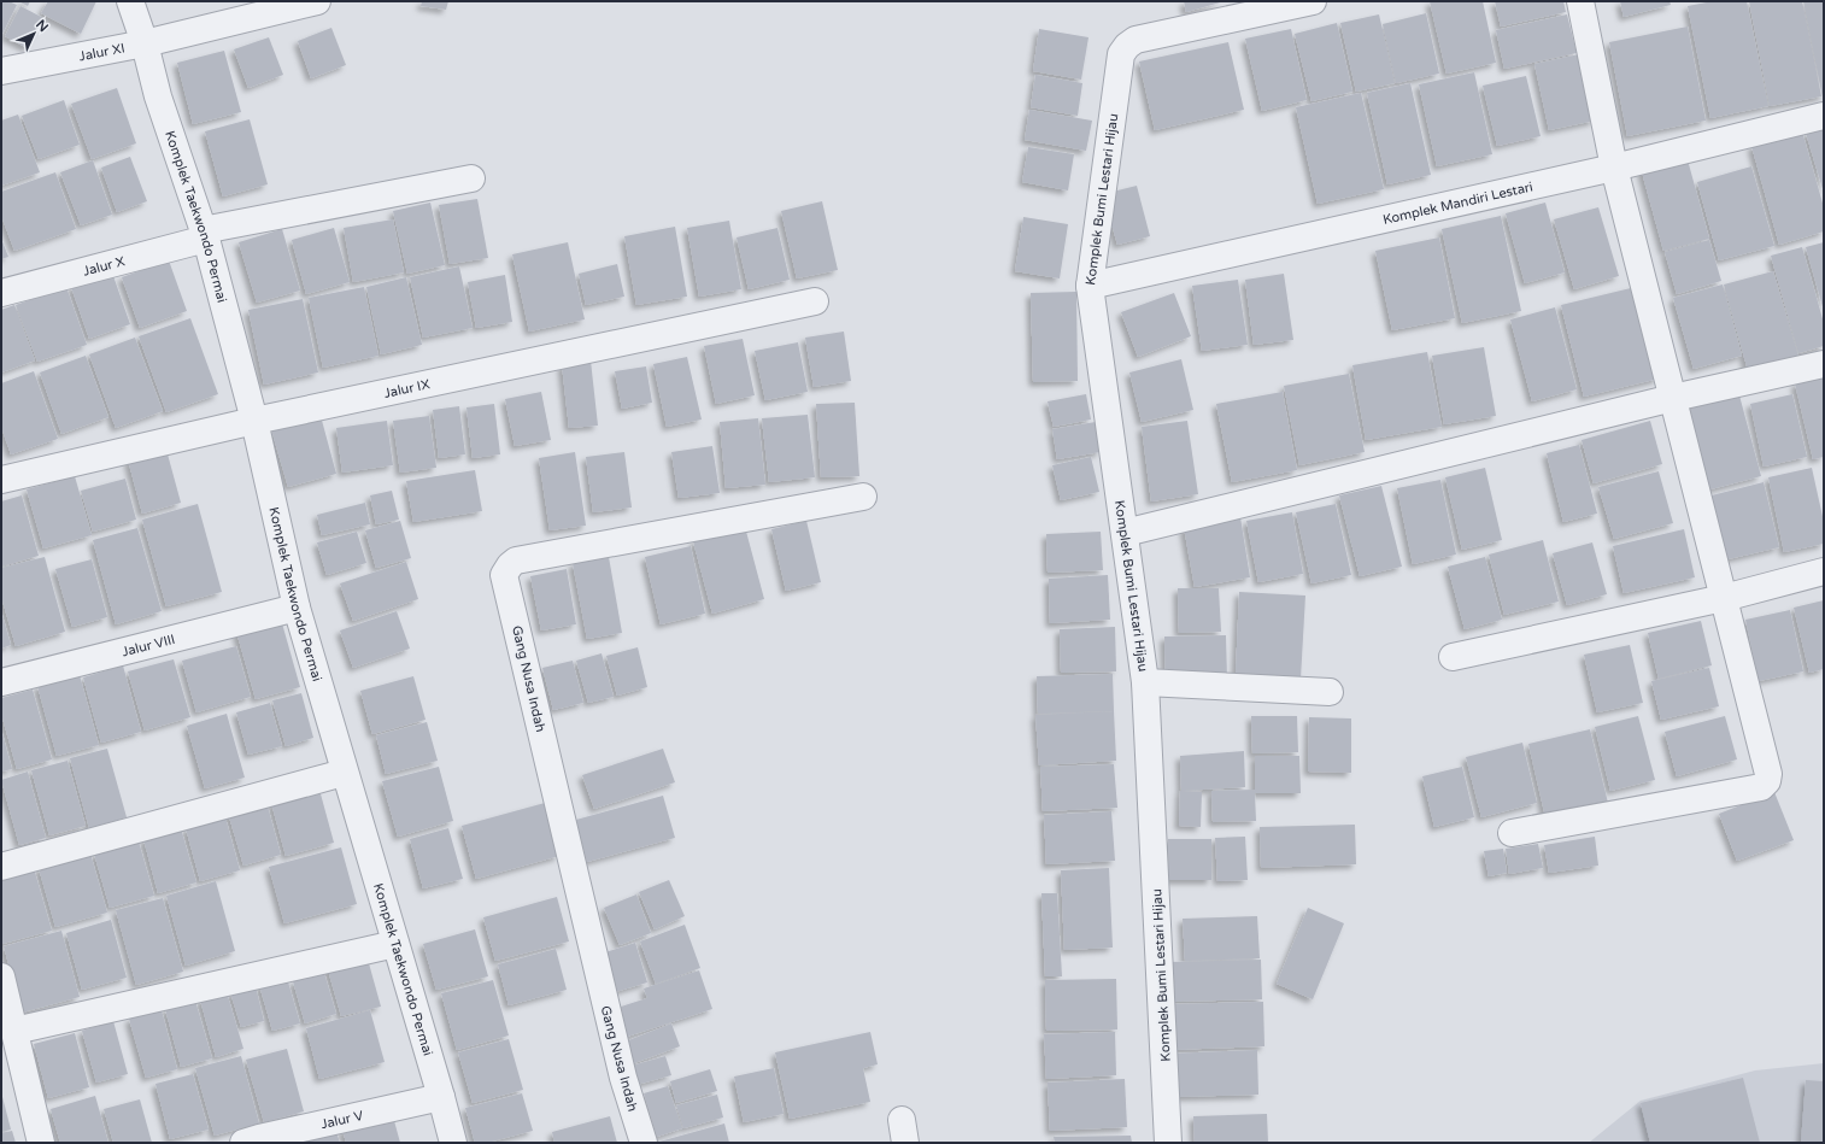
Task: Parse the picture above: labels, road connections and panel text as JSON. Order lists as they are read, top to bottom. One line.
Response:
{"streets":{"street":["Jalur XI","Komplek Bumi Lestari Hijau","Komplek Mandiri Lestari","Komplek Taekwondo Permai","Jalur X","Jalur IX","Jalur VIII","Gang Nusa Indah","Jalur V"]},"crossings":[["Jalur XI","Komplek Taekwondo Permai"],["Komplek Bumi Lestari Hijau","Komplek Mandiri Lestari"],["Komplek Taekwondo Permai","Jalur X"],["Komplek Taekwondo Permai","Jalur IX"],["Komplek Taekwondo Permai","Jalur VIII"],["Komplek Taekwondo Permai","Jalur V"]],"north":"top right"}
